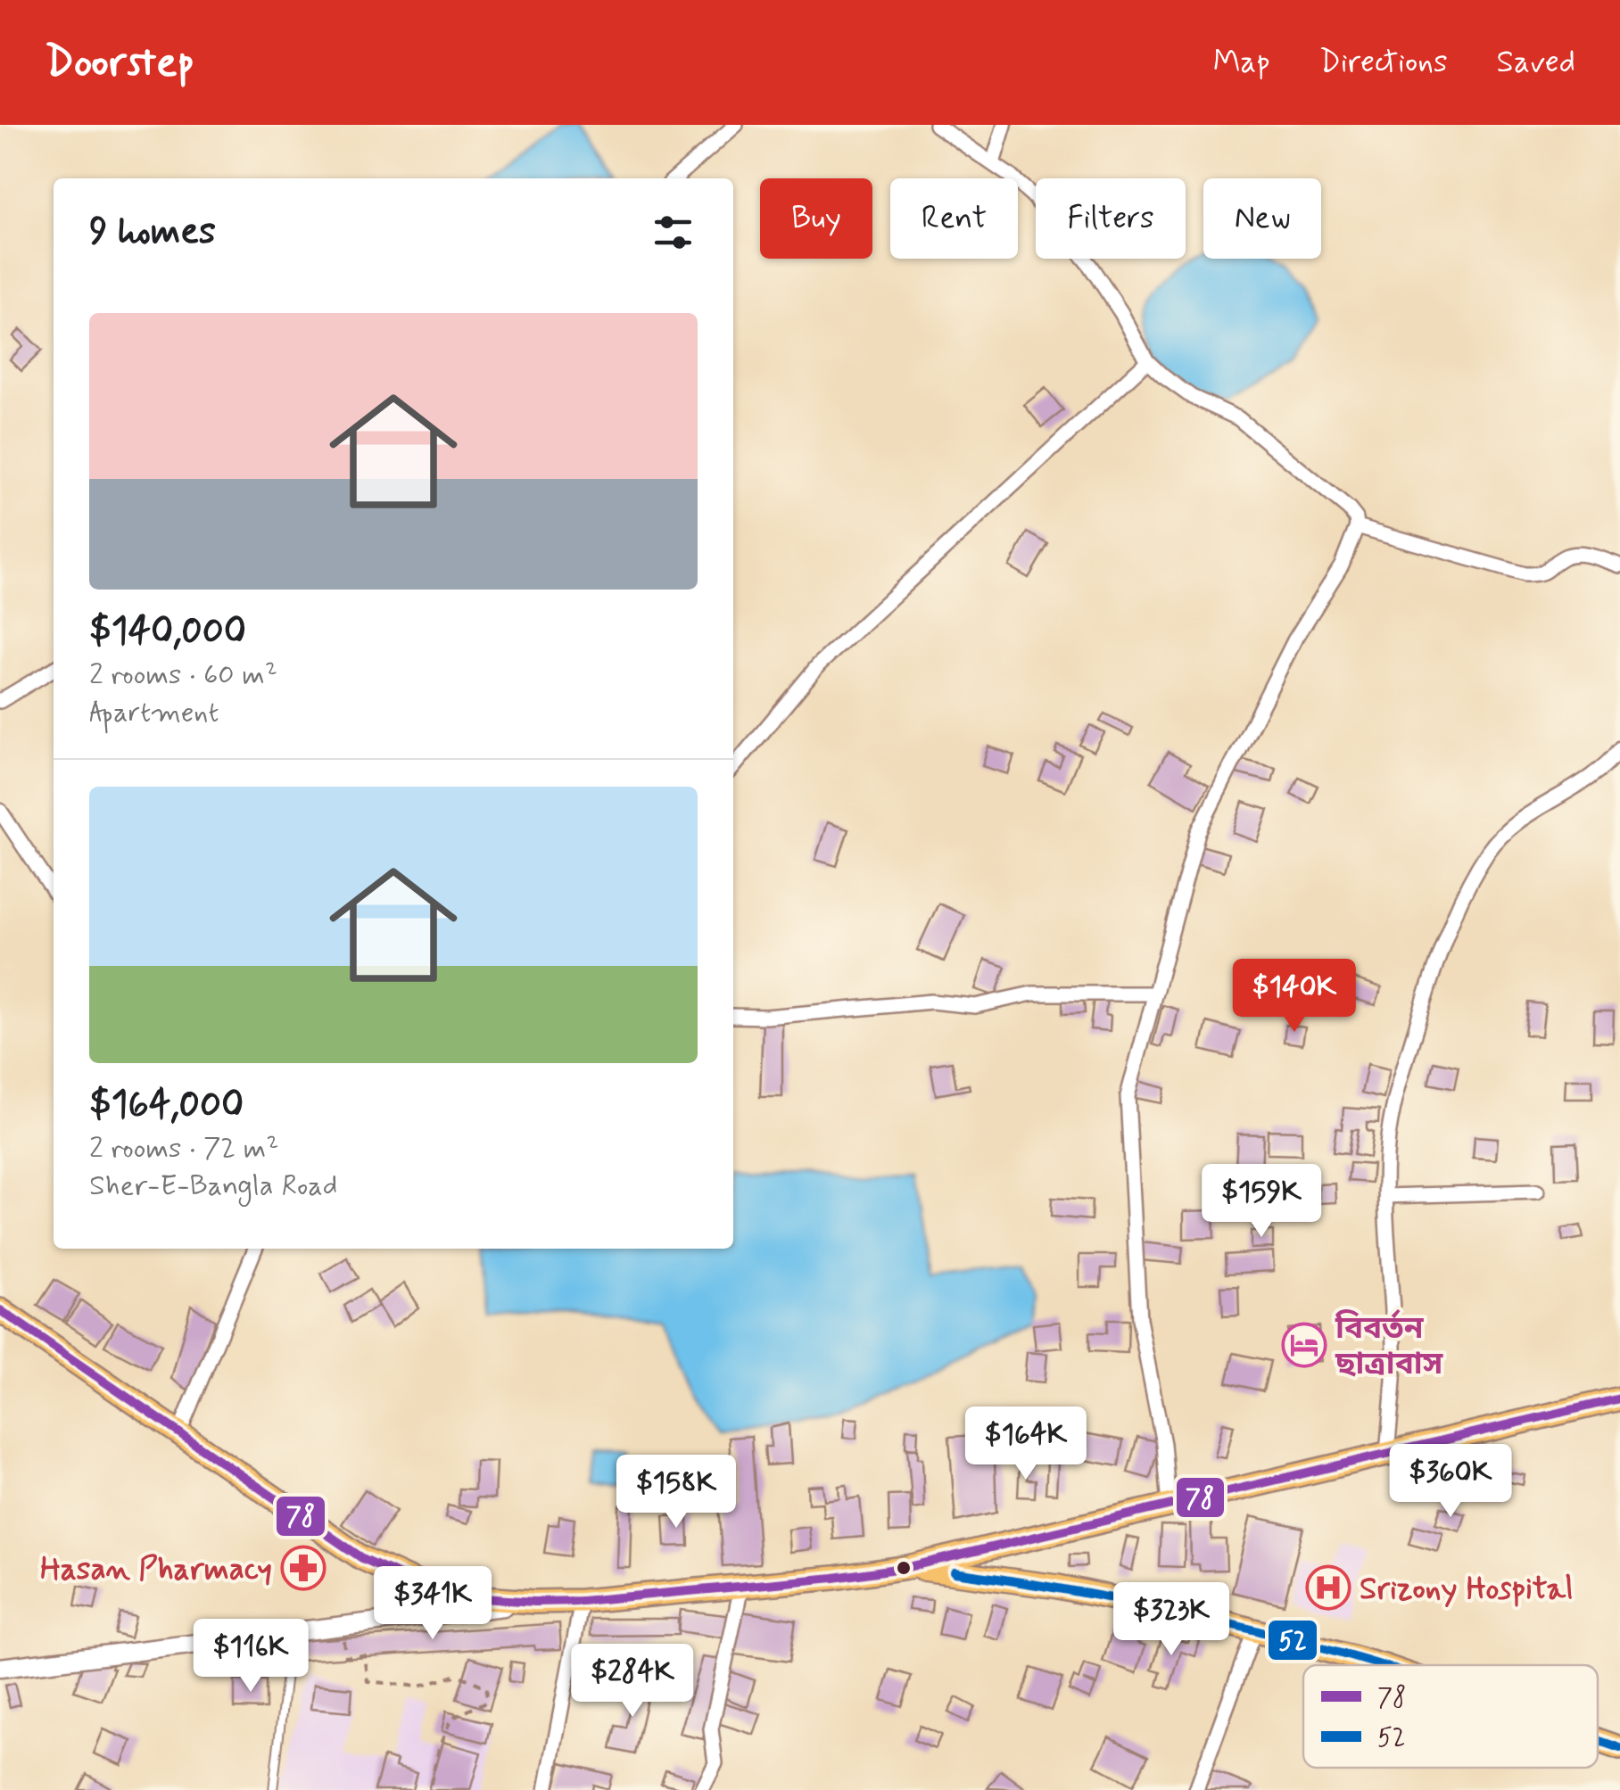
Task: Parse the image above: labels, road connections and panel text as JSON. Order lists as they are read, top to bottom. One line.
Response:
{"places":{"hotel":["বিবর্তন ছাত্রাবাস"],"pharmacy":["Hasan Pharmacy"],"hospital":["Srizony Hospital"]},"lines":["transit line 78","transit line 52"],"legend":["78","52"],"page":{"header":"Doorstep","nav":["Map","Directions","Saved"],"chip":["Buy","Rent","Filters","New"],"heading":"9 homes","list":[{"name":"$140,000","note":"2 rooms · 60 m² · Apartment"},{"name":"$164,000","note":"2 rooms · 72 m² · Sher-E-Bangla Road"}],"price":["$140K","$159K","$164K","$360K","$158K","$341K","$323K","$116K","$284K"]}}
